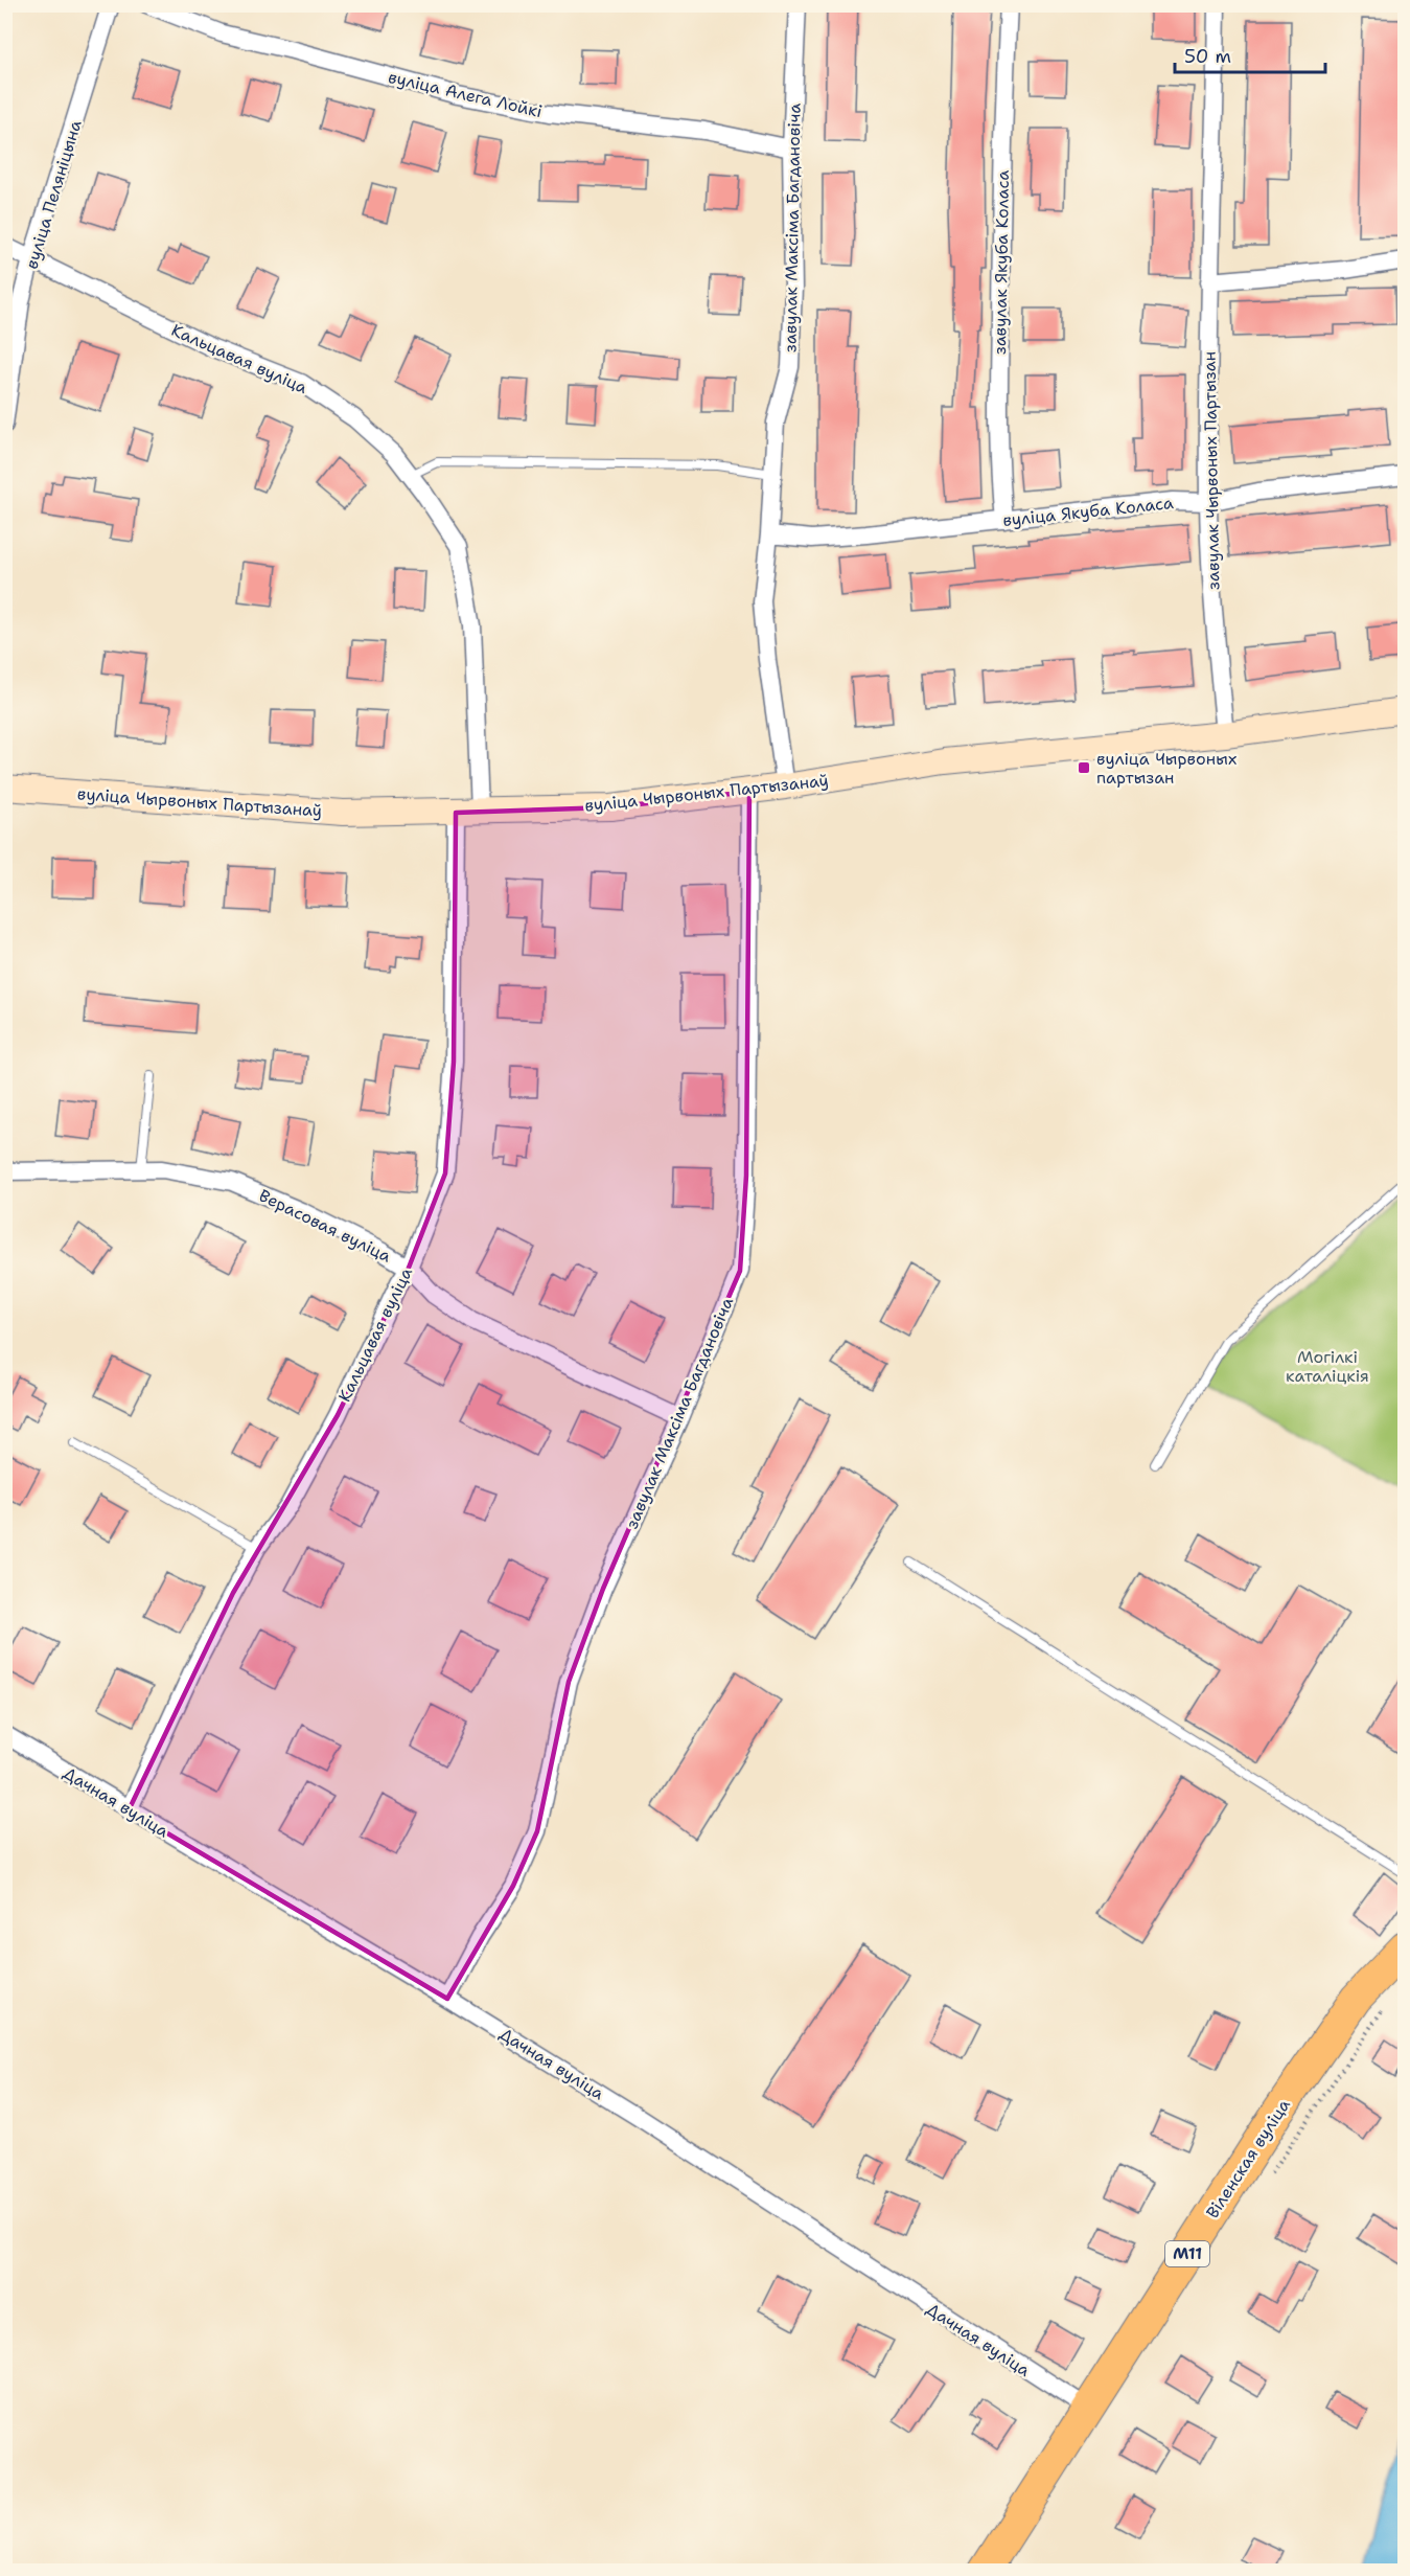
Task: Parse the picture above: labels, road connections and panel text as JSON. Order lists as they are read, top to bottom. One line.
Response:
{"streets":{"highway":["Віленская вуліца","М11"],"street":["вуліца Алега Лойкі","вуліца Пеляніцына","завулак Максіма Багдановіча","завулак Якуба Коласа","Кальцавая вуліца","завулак Чырвоных Партызан","вуліца Якуба Коласа","вуліца Чырвоных Партызанаў","Верасовая вуліца","Дачная вуліца"]},"crossings":[["вуліца Алега Лойкі","завулак Максіма Багдановіча"],["вуліца Пеляніцына","Кальцавая вуліца"],["завулак Максіма Багдановіча","вуліца Якуба Коласа"],["завулак Максіма Багдановіча","вуліца Чырвоных Партызанаў"],["завулак Максіма Багдановіча","Верасовая вуліца"],["завулак Максіма Багдановіча","Дачная вуліца"],["завулак Якуба Коласа","вуліца Якуба Коласа"],["Кальцавая вуліца","вуліца Чырвоных Партызанаў"],["Кальцавая вуліца","Верасовая вуліца"],["Кальцавая вуліца","Дачная вуліца"],["завулак Чырвоных Партызан","вуліца Якуба Коласа"],["завулак Чырвоных Партызан","вуліца Чырвоных Партызанаў"],["Дачная вуліца","Віленская вуліца"]],"parks":["Могілкі каталіцкія"],"places":{"transit":["вуліца Чырвоных партызан"]},"scale_bar":"50 m"}
